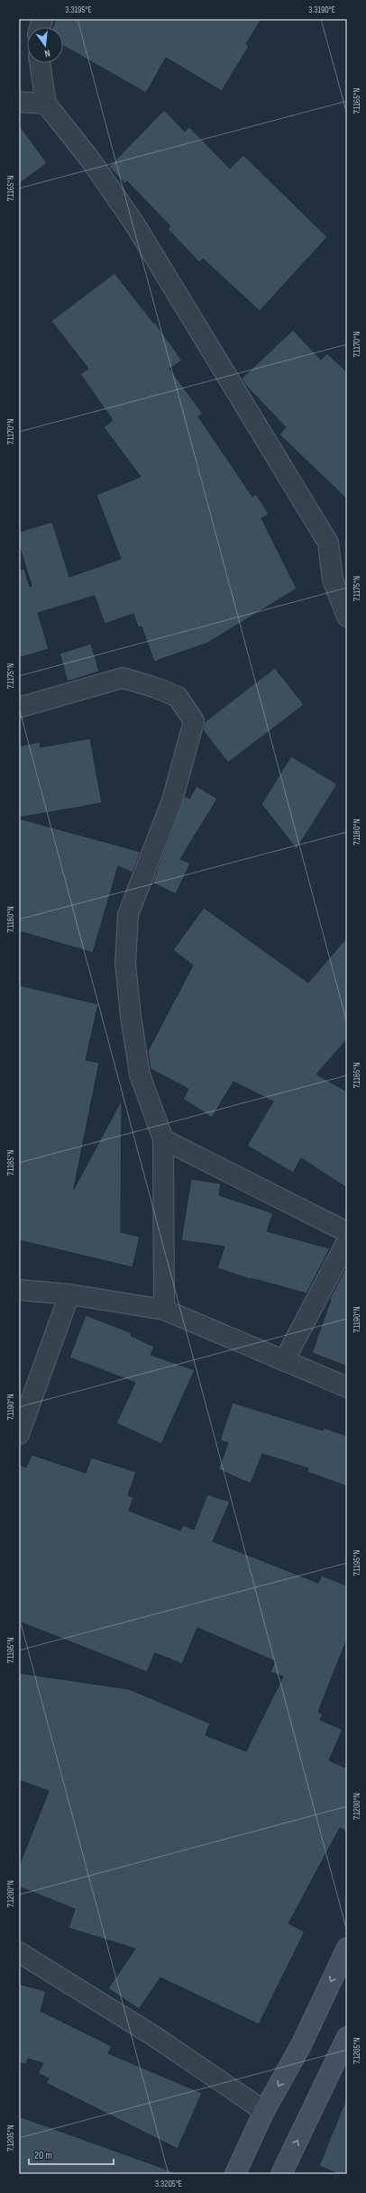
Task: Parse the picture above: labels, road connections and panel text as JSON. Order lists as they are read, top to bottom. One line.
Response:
{"scale_bar":"20 m","north":"bottom","coordinates":["3.3195°E","3.3190°E","7.1165°N","7.1170°N","7.1175°N","7.1180°N","7.1185°N","7.1190°N","7.1195°N","7.1200°N","7.1205°N","3.3205°E"]}
